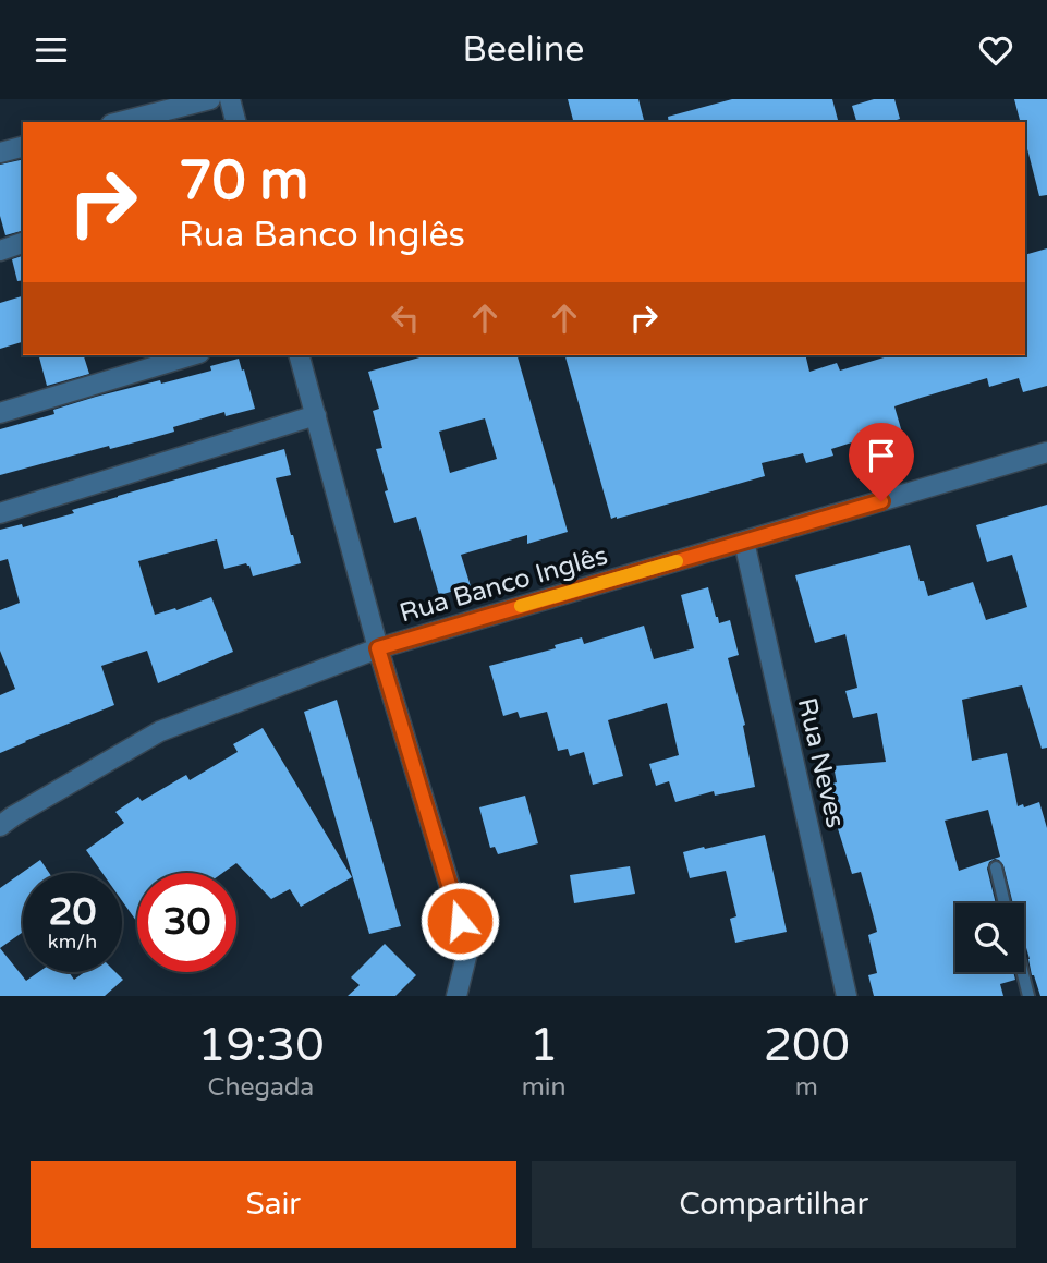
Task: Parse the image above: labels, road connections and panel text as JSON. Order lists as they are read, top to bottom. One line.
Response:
{"streets":{"street":["Rua Banco Inglês","Rua Neves"]},"crossings":[["Rua Banco Inglês","Rua Neves"]],"page":{"header":"Beeline","turn":["70 m","Rua Banco Inglês"],"speed":"20 km/h","limit":"30","eta":["19:30","Chegada","1","min","200","m"],"buttons":["Sair","Compartilhar"]}}
